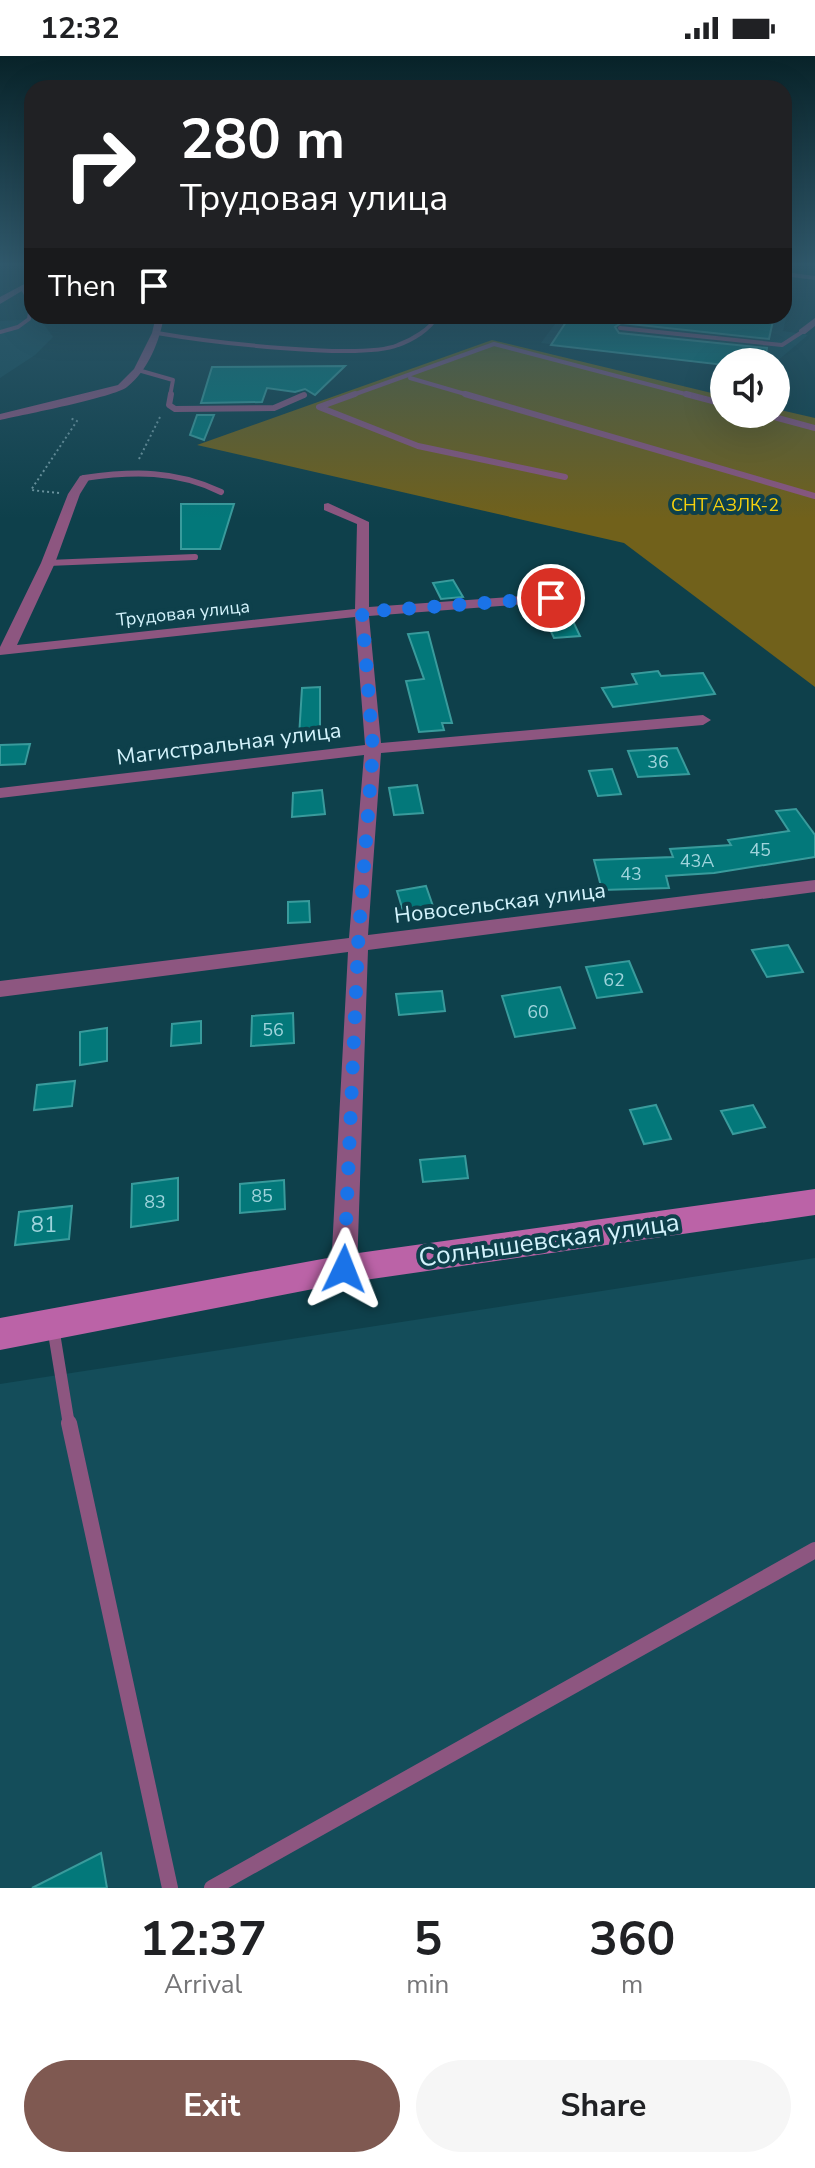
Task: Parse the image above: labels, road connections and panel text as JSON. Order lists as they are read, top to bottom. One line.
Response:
{"streets":{"street":["Трудовая улица","Магистральная улица","Новосельская улица","Солнышевская улица"]},"parks":["СНТ АЗЛК-2"],"house_numbers":["36","45","43А","43","62","60","56","85","83","81"],"page":{"status":"12:32","turn":["280 m","Трудовая улица"],"then":"Then","eta":["12:37","Arrival","5","min","360","m"],"buttons":["Exit","Share"]}}
